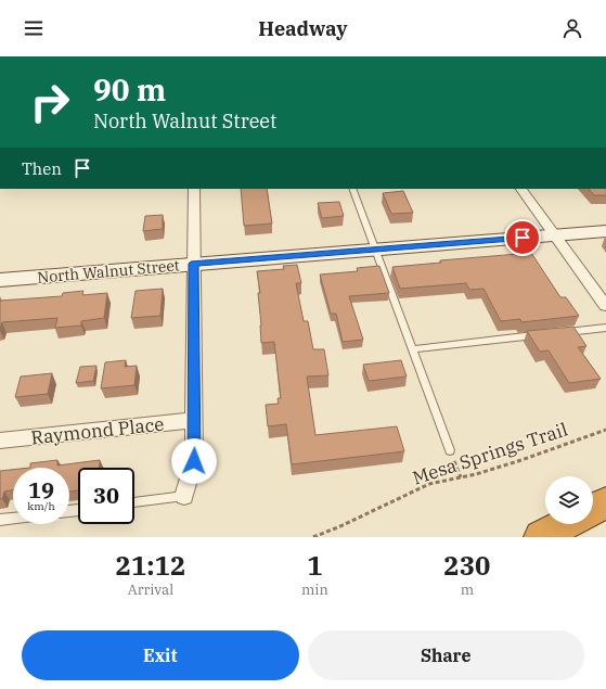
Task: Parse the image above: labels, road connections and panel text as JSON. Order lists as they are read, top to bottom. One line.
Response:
{"streets":{"main road":["North Walnut Street"],"street":["Raymond Place"],"path":["Mesa Springs Trail"]},"page":{"header":"Headway","turn":["90 m","North Walnut Street"],"then":"Then","speed":"19 km/h","limit":"30","eta":["21:12","Arrival","1","min","230","m"],"buttons":["Exit","Share"]}}
